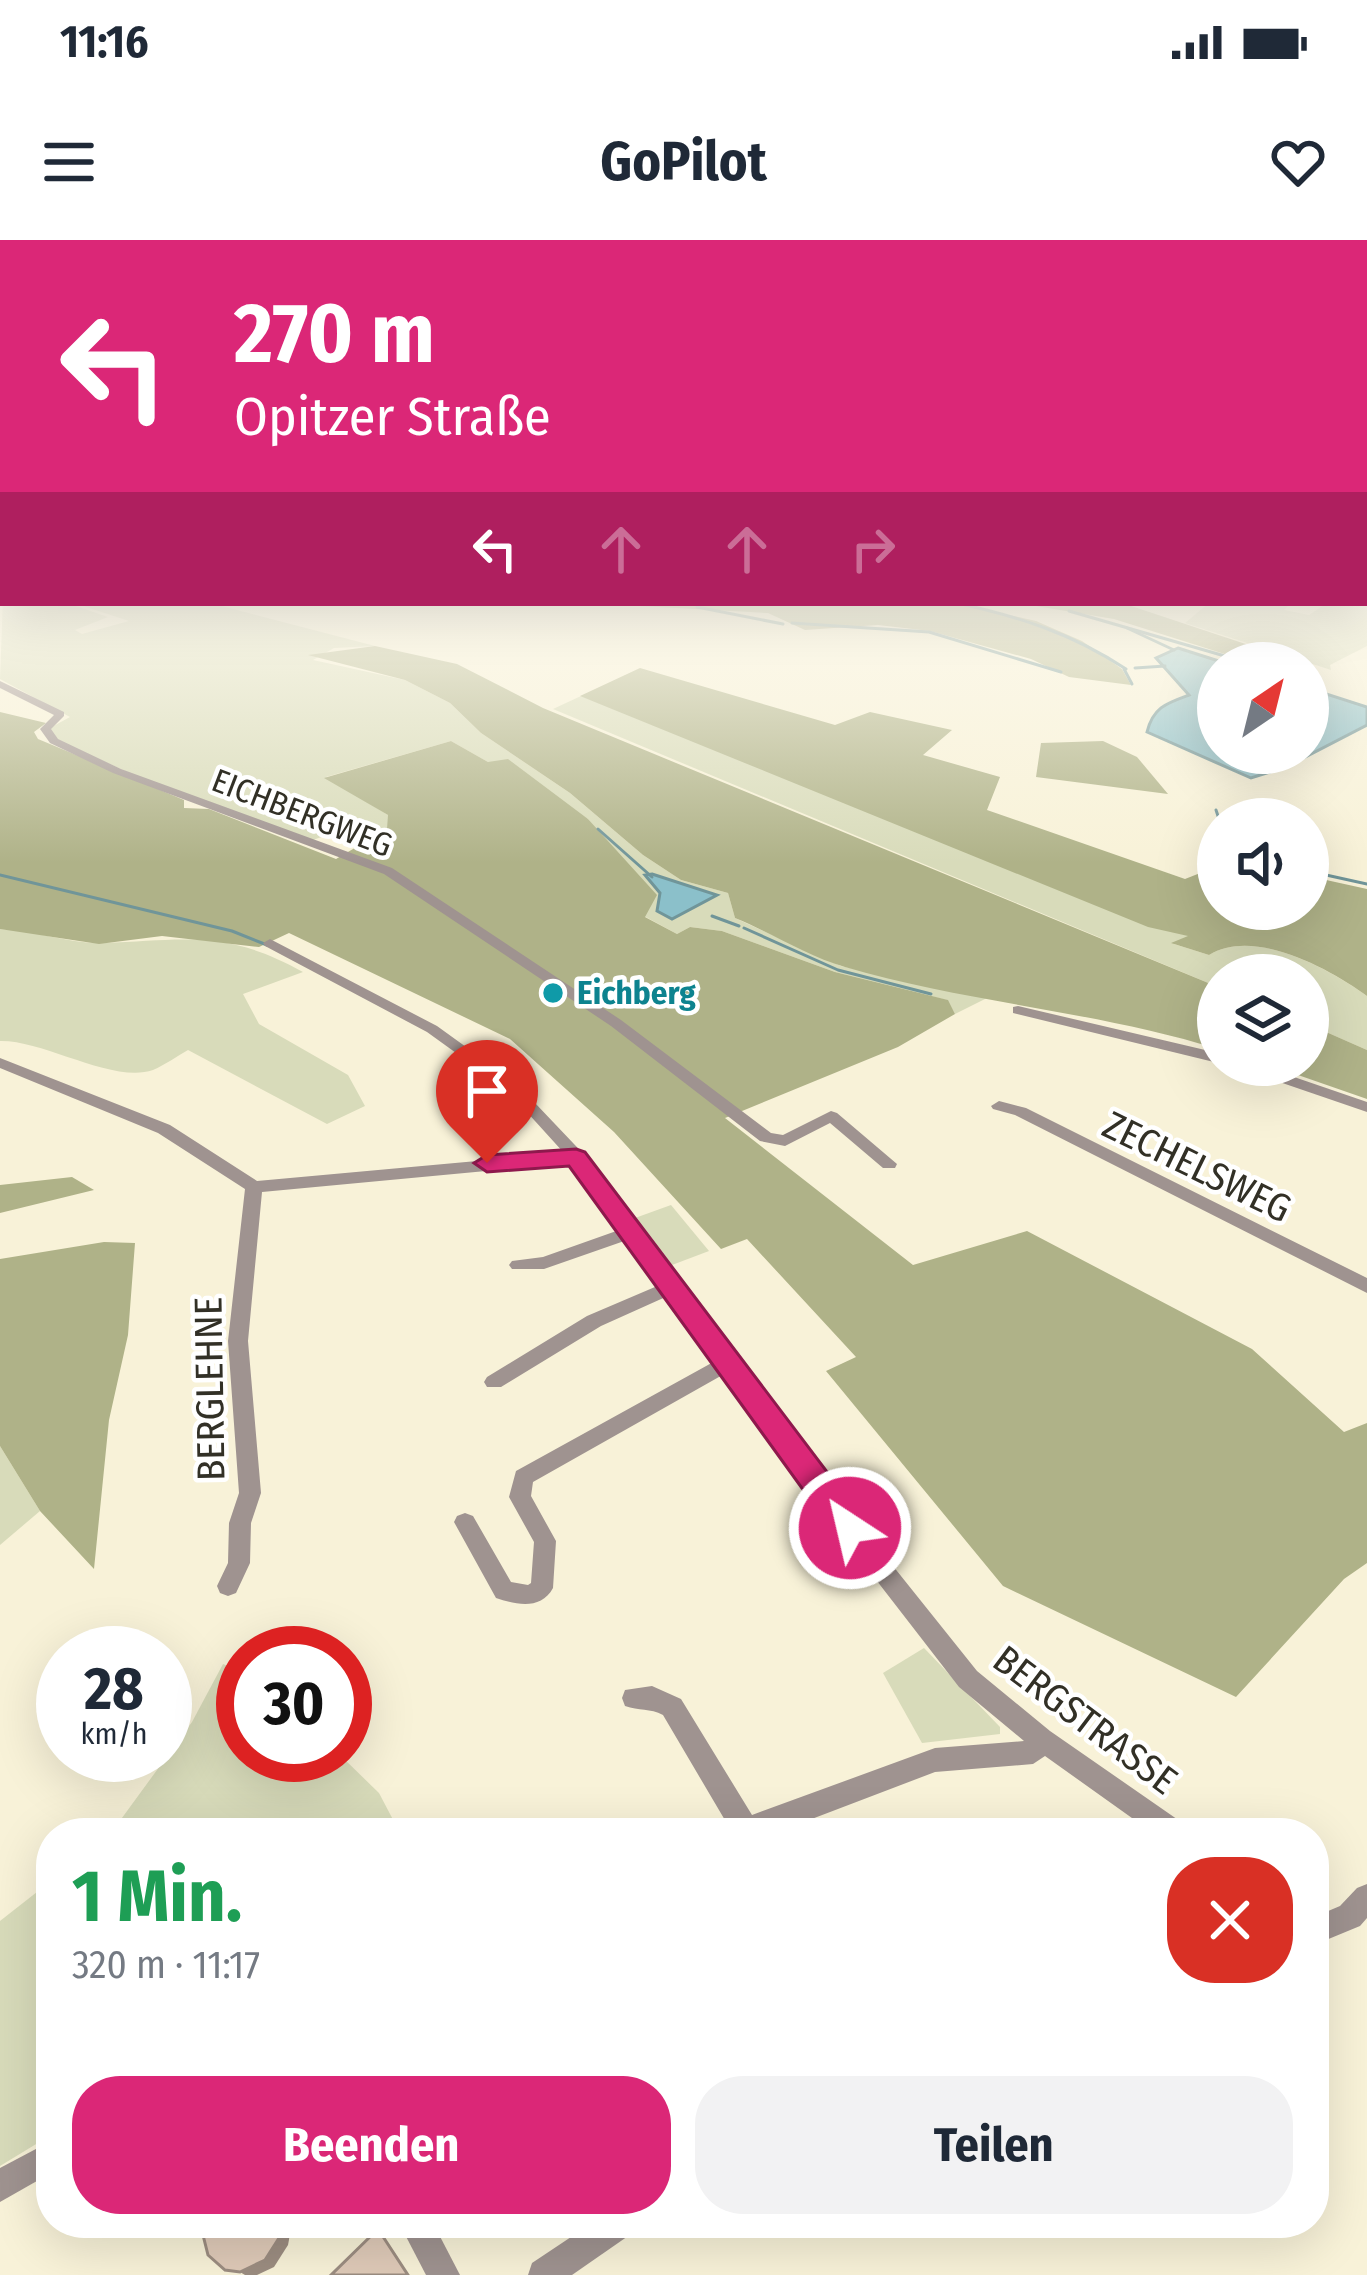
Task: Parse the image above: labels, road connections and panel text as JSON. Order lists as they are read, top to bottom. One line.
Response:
{"streets":{"street":["EICHBERGWEG","ZECHELSWEG","BERGLEHNE","BERGSTRASSE"]},"places":["Eichberg"],"north":"top right","page":{"status":"11:16","header":"GoPilot","turn":["270 m","Opitzer Straße"],"speed":"28 km/h","limit":"30","heading":["1 Min.","320 m · 11:17"],"buttons":["Beenden","Teilen"]}}
